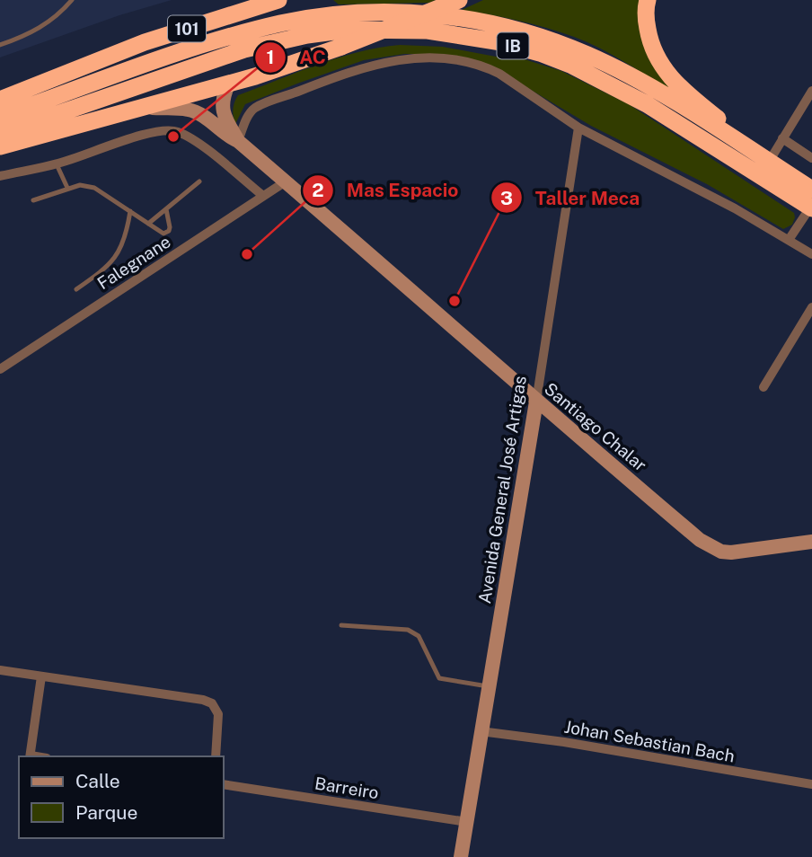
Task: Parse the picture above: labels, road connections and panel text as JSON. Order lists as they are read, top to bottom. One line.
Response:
{"streets":{"highway":["101","IB"],"street":["Falegnane","Santiago Chalar","Avenida General José Artigas","Johan Sebastian Bach","Barreiro"]},"crossings":[["Falegnane","Santiago Chalar"],["Santiago Chalar","Avenida General José Artigas"],["Avenida General José Artigas","Johan Sebastian Bach"],["Avenida General José Artigas","Barreiro"]],"places":["AC","Mas Espacio","Taller Meca"],"legend":["Calle","Parque"]}
